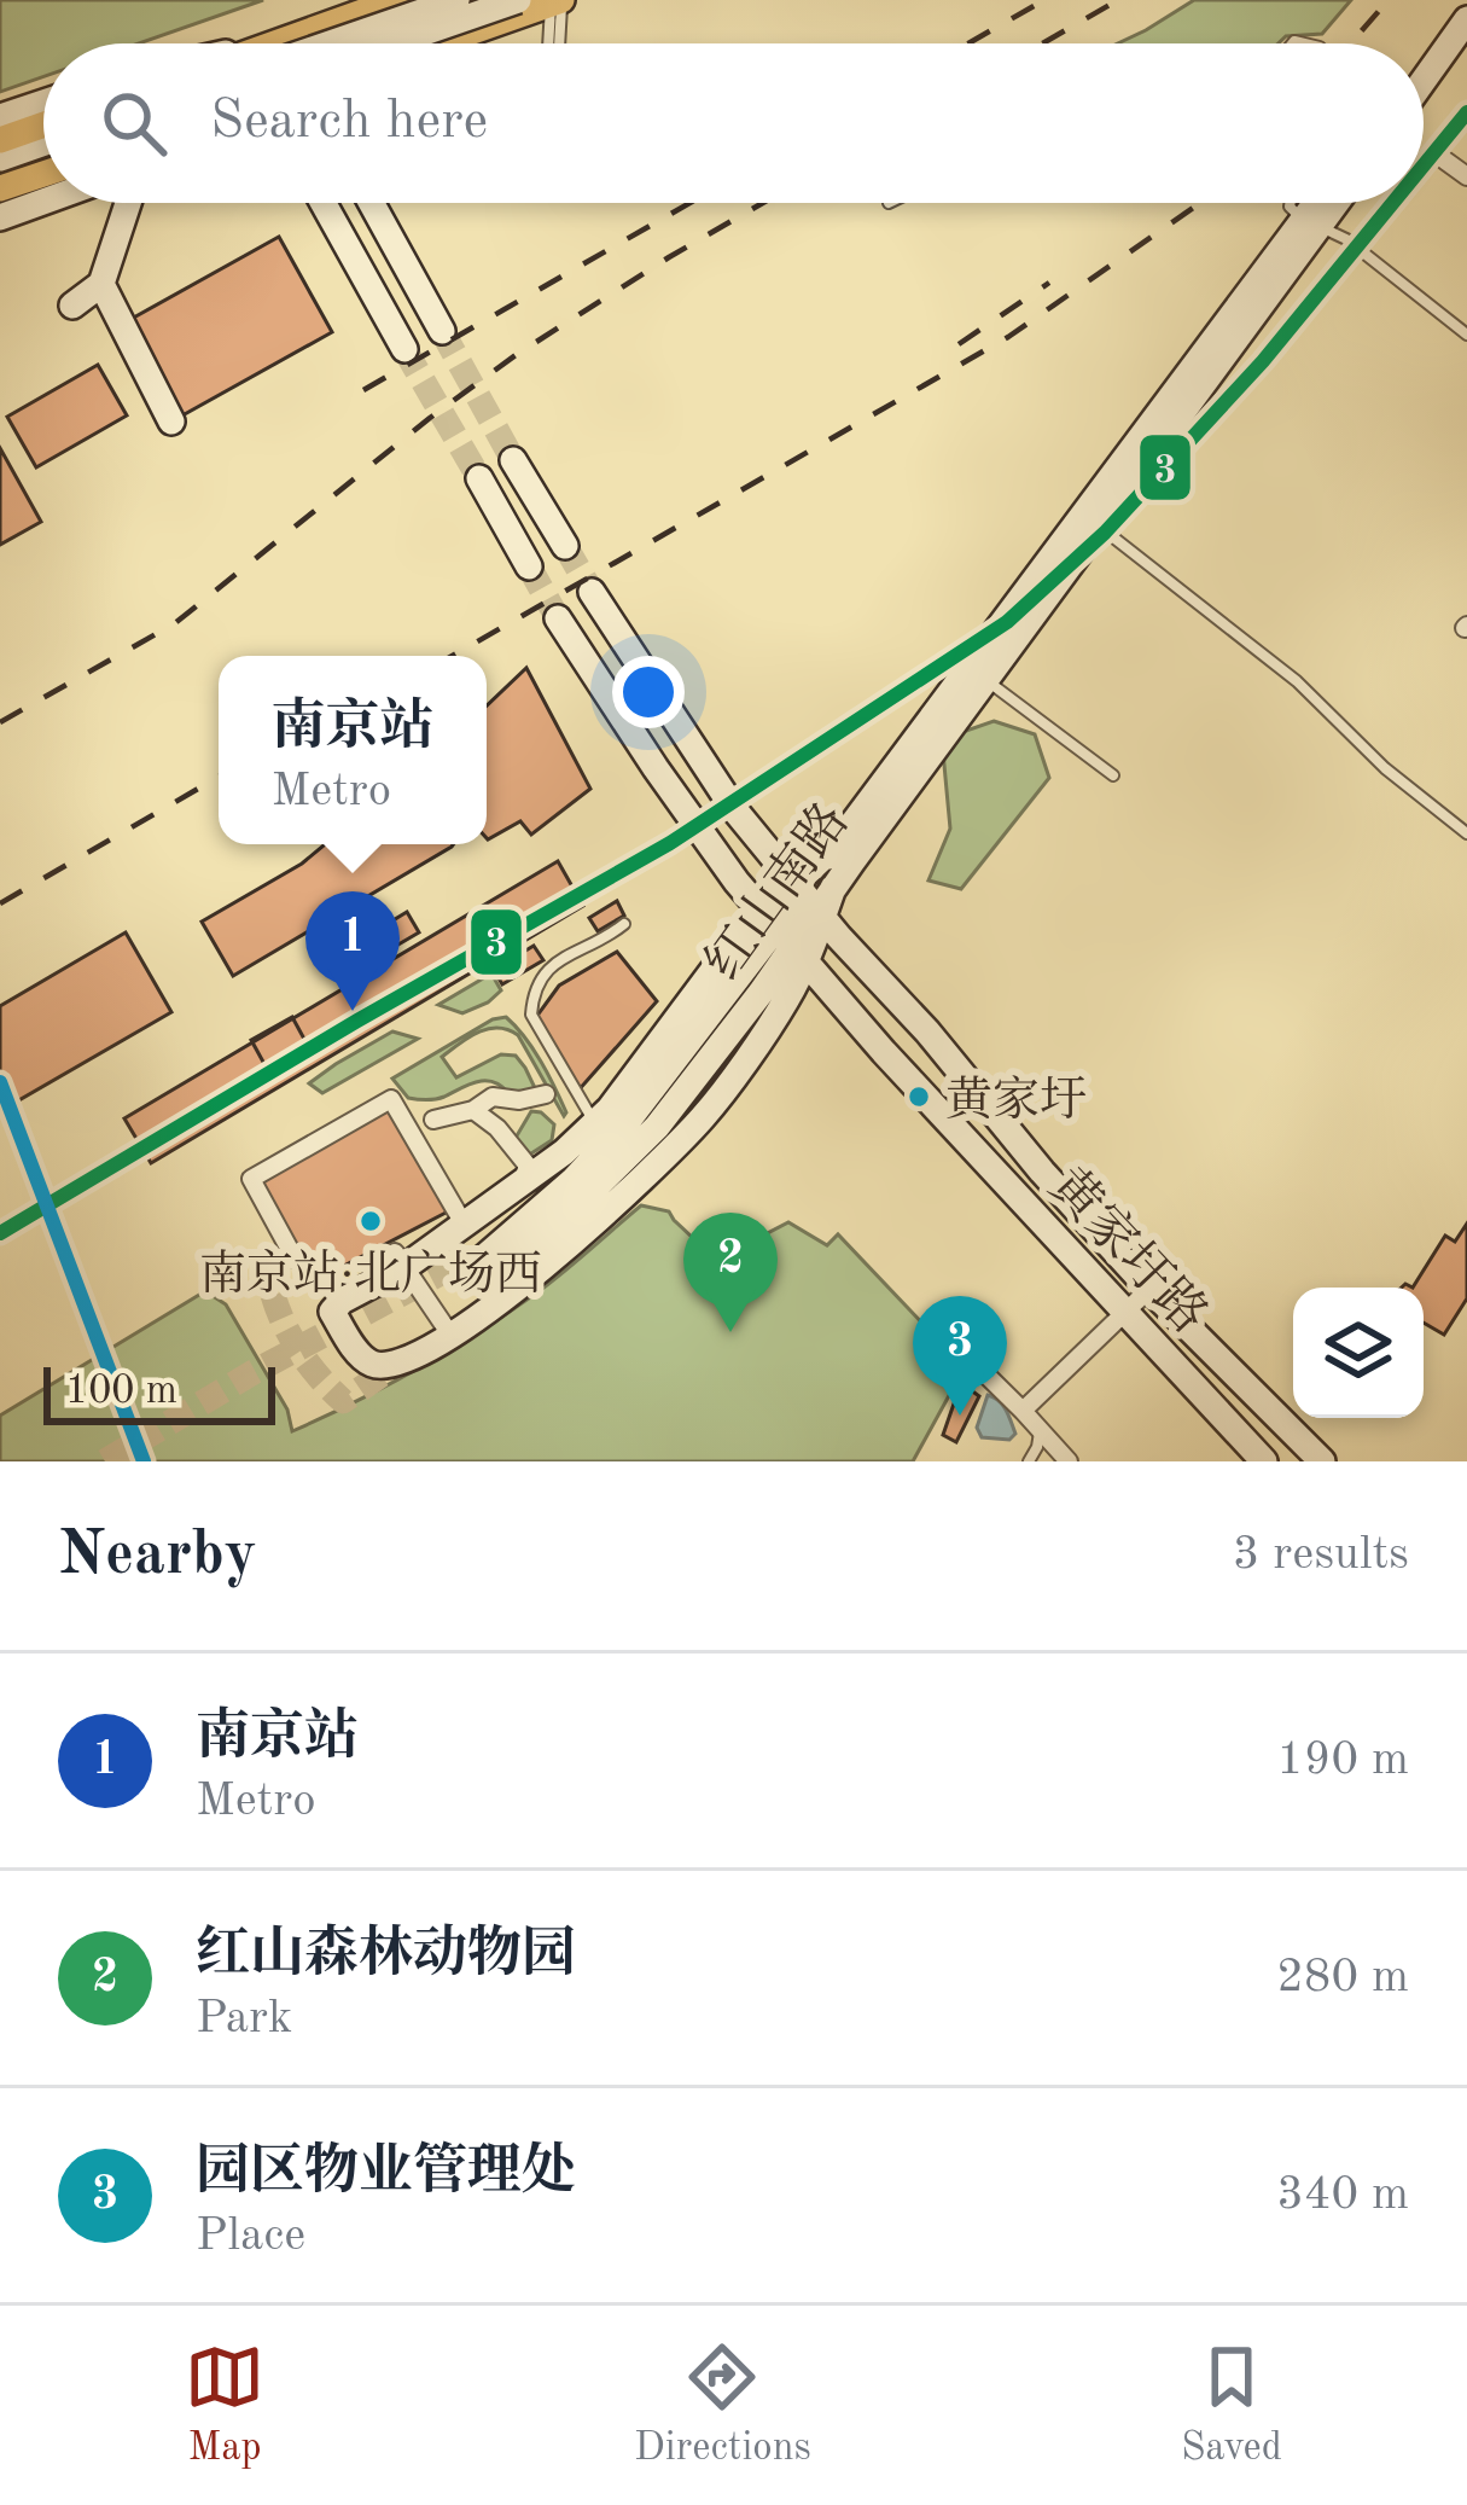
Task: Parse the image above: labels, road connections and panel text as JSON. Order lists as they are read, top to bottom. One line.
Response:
{"streets":{"street":["红山南路","黄家圩路"]},"crossings":[["红山南路","黄家圩路"]],"places":["黄家圩","南京站·北广场西"],"lines":["metro line 3","transit line 1"],"scale_bar":"100 m","page":{"search":"Search here","popup":["南京站","Metro"],"pins":["1","2","3"],"scale":"100 m","heading":["Nearby","3 results"],"list":[{"mark":"1","name":"南京站","note":"Metro","value":"190 m"},{"mark":"2","name":"红山森林动物园","note":"Park","value":"280 m"},{"mark":"3","name":"园区物业管理处","note":"Place","value":"340 m"}],"nav":["Map","Directions","Saved"]}}
